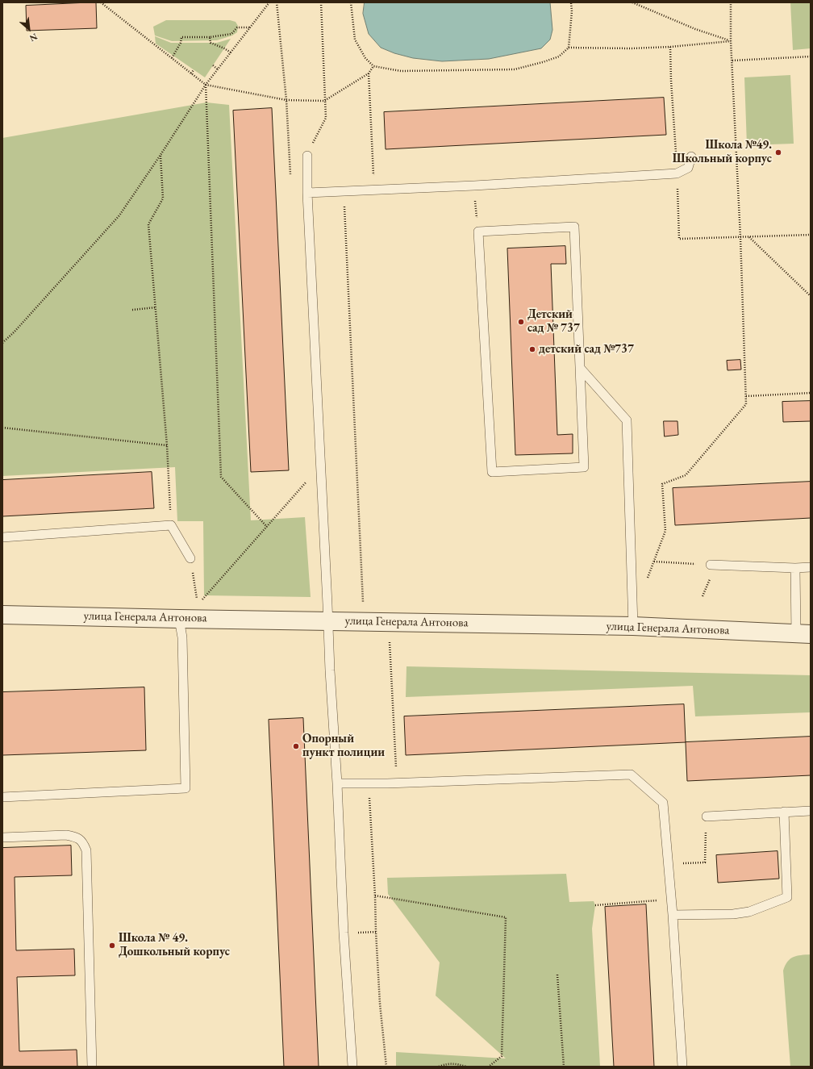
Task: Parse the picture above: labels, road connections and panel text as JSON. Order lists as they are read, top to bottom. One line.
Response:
{"streets":{"street":["улица Генерала Антонова"]},"places":["Школа №49. Школьный корпус","Детский сад № 737","детский сад №737","Опорный пункт полиции","Школа № 49. Дошкольный корпус"],"north":"bottom right"}
